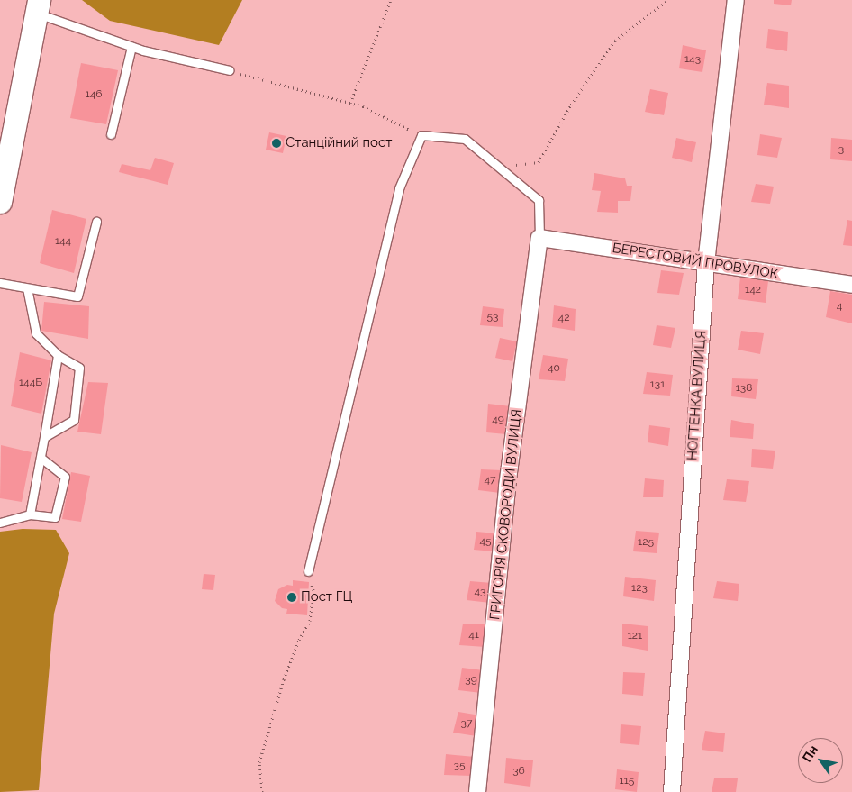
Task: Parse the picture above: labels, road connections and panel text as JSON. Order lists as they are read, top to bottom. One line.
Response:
{"streets":{"street":["БЕРЕСТОВИЙ ПРОВУЛОК","НОГТЕНКА ВУЛИЦЯ","ГРИГОРІЯ СКОВОРОДИ ВУЛИЦЯ"]},"crossings":[["БЕРЕСТОВИЙ ПРОВУЛОК","НОГТЕНКА ВУЛИЦЯ"],["БЕРЕСТОВИЙ ПРОВУЛОК","ГРИГОРІЯ СКОВОРОДИ ВУЛИЦЯ"]],"places":["Станційний пост","Пост ГЦ"],"house_numbers":["143","146","3","144","142","4","53","42","40","144Б","131","138","49","47","45","125","123","43","41","121","39","37","35","36","115"],"north":"top left"}
